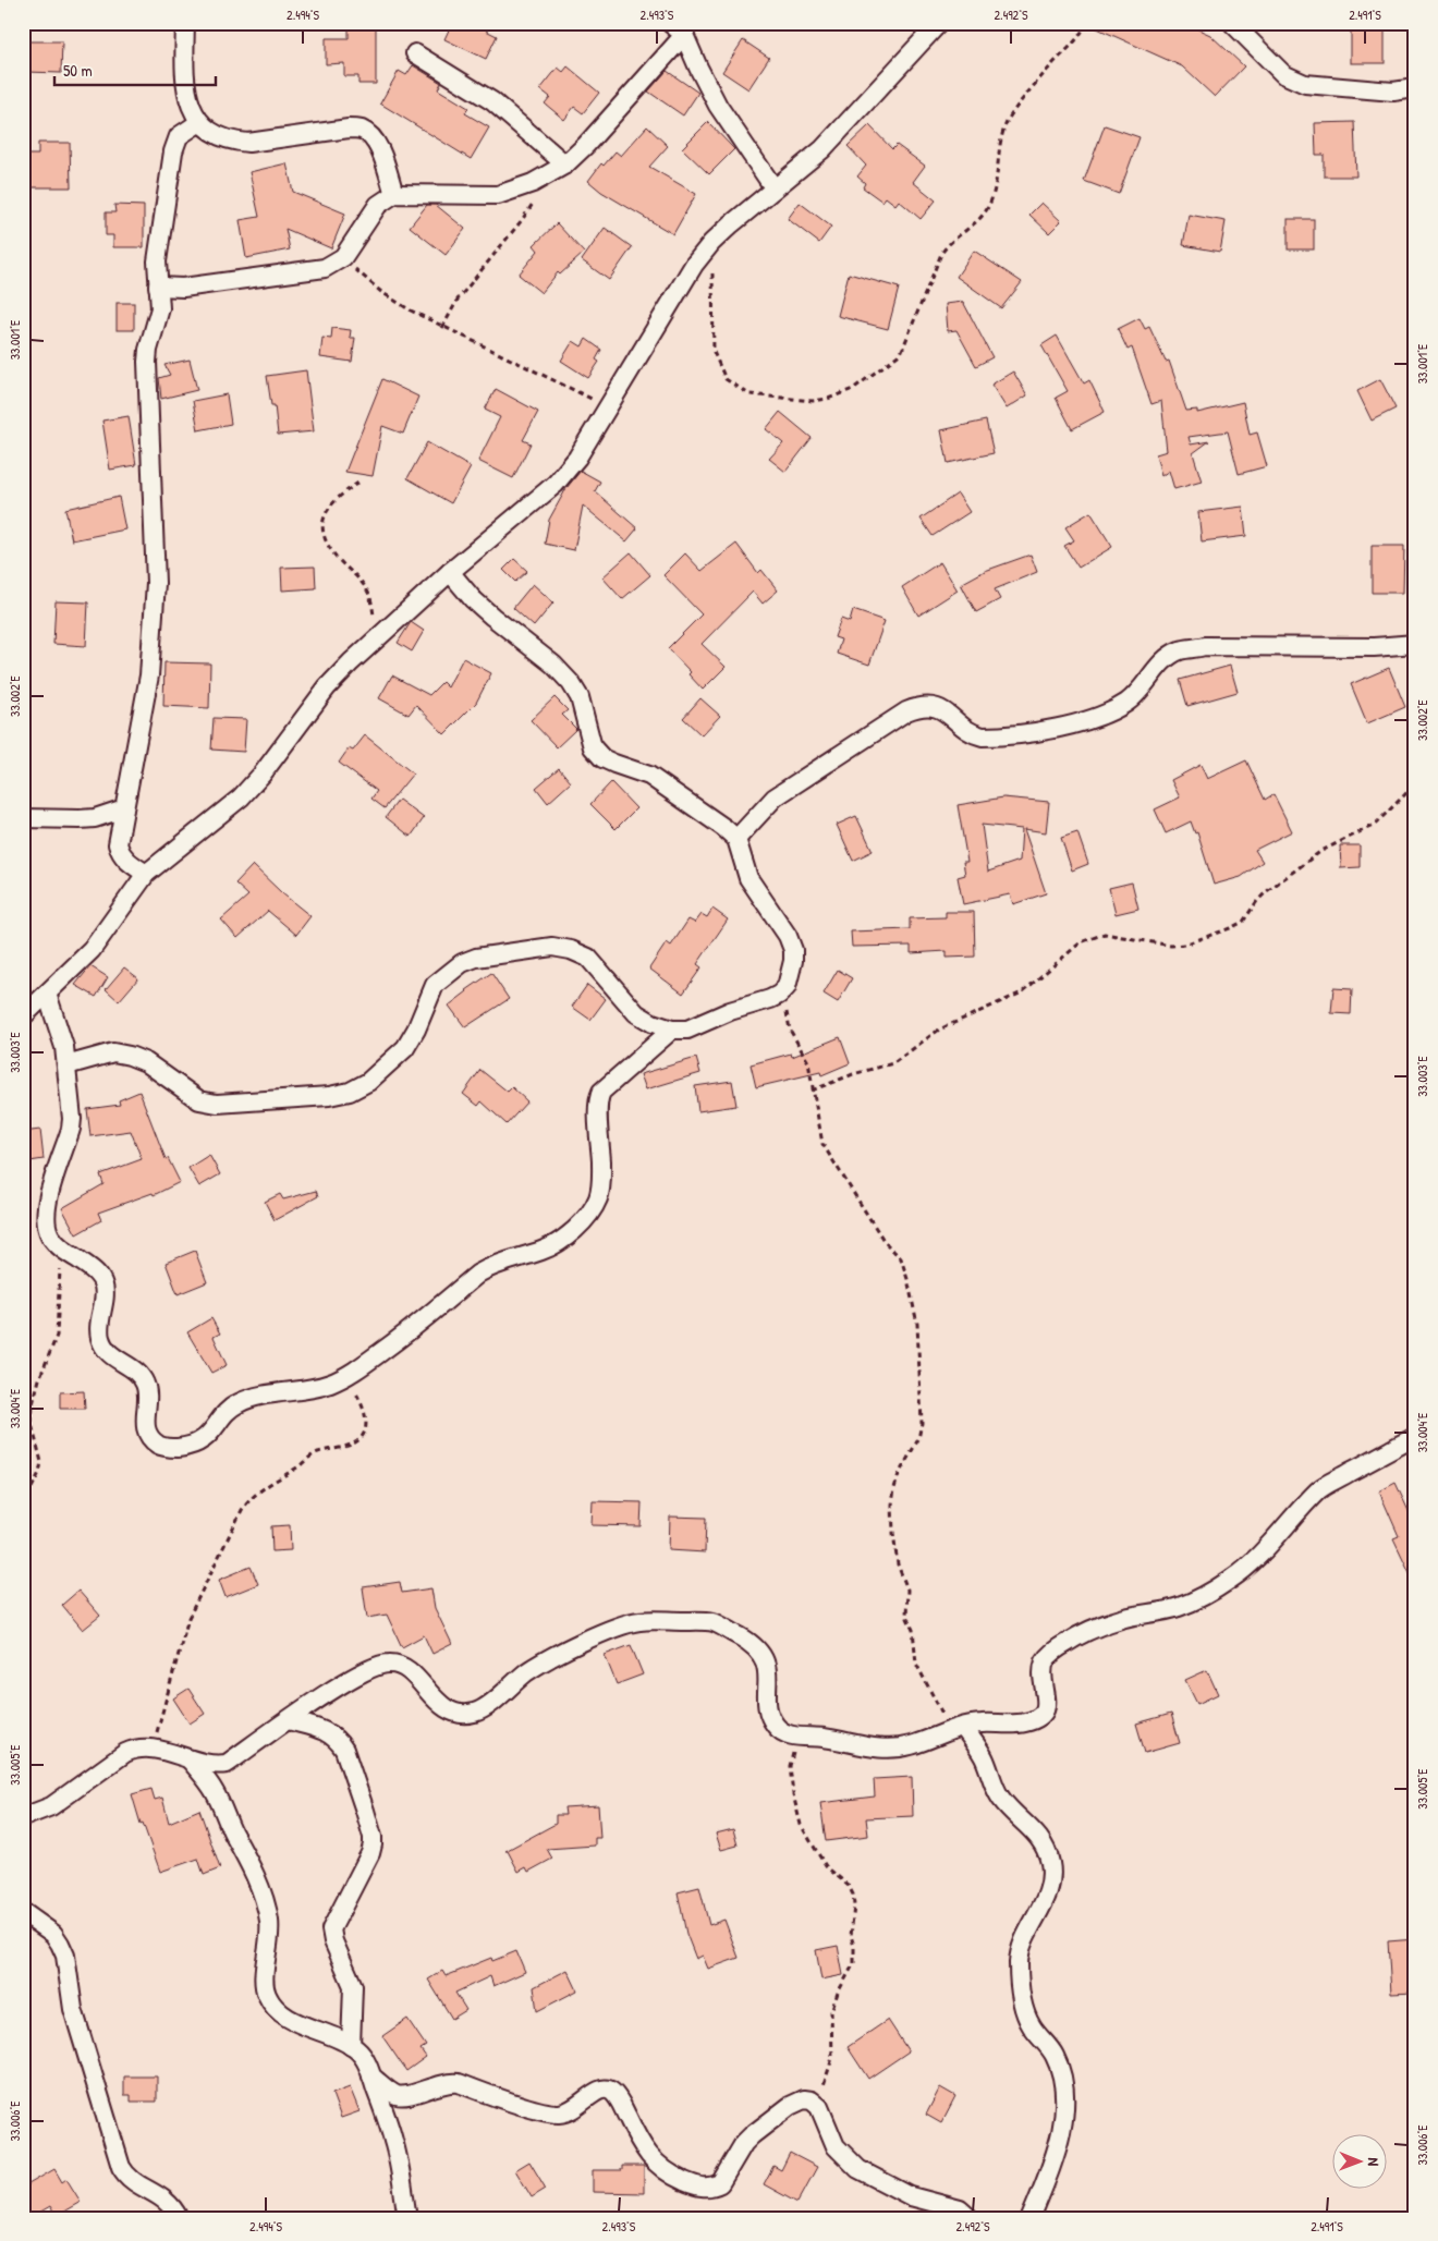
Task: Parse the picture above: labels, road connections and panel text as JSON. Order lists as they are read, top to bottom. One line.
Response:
{"scale_bar":"50 m","north":"right","coordinates":["2.494°S","2.493°S","2.492°S","2.491°S","33.001°E","33.002°E","33.003°E","33.004°E","33.005°E","33.006°E"]}
